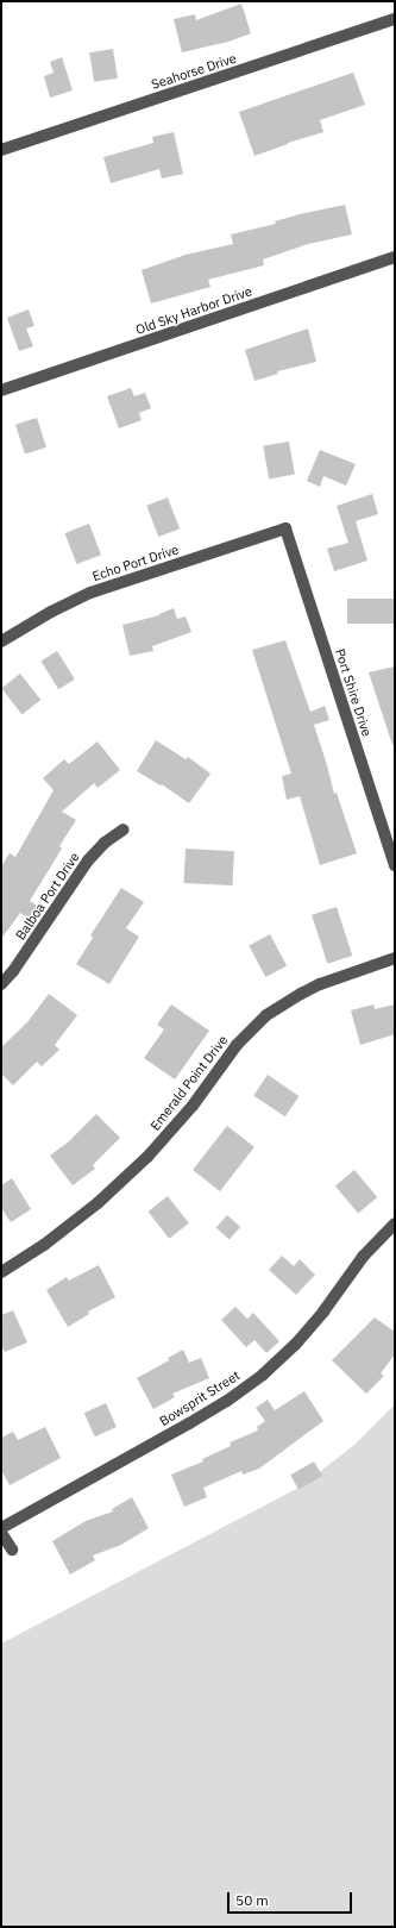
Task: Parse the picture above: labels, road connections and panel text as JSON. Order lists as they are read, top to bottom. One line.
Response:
{"streets":{"street":["Seahorse Drive","Old Sky Harbor Drive","Echo Port Drive","Port Shire Drive","Balboa Port Drive","Emerald Point Drive","Bowsprit Street"]},"crossings":[["Echo Port Drive","Port Shire Drive"]],"scale_bar":"50 m"}
